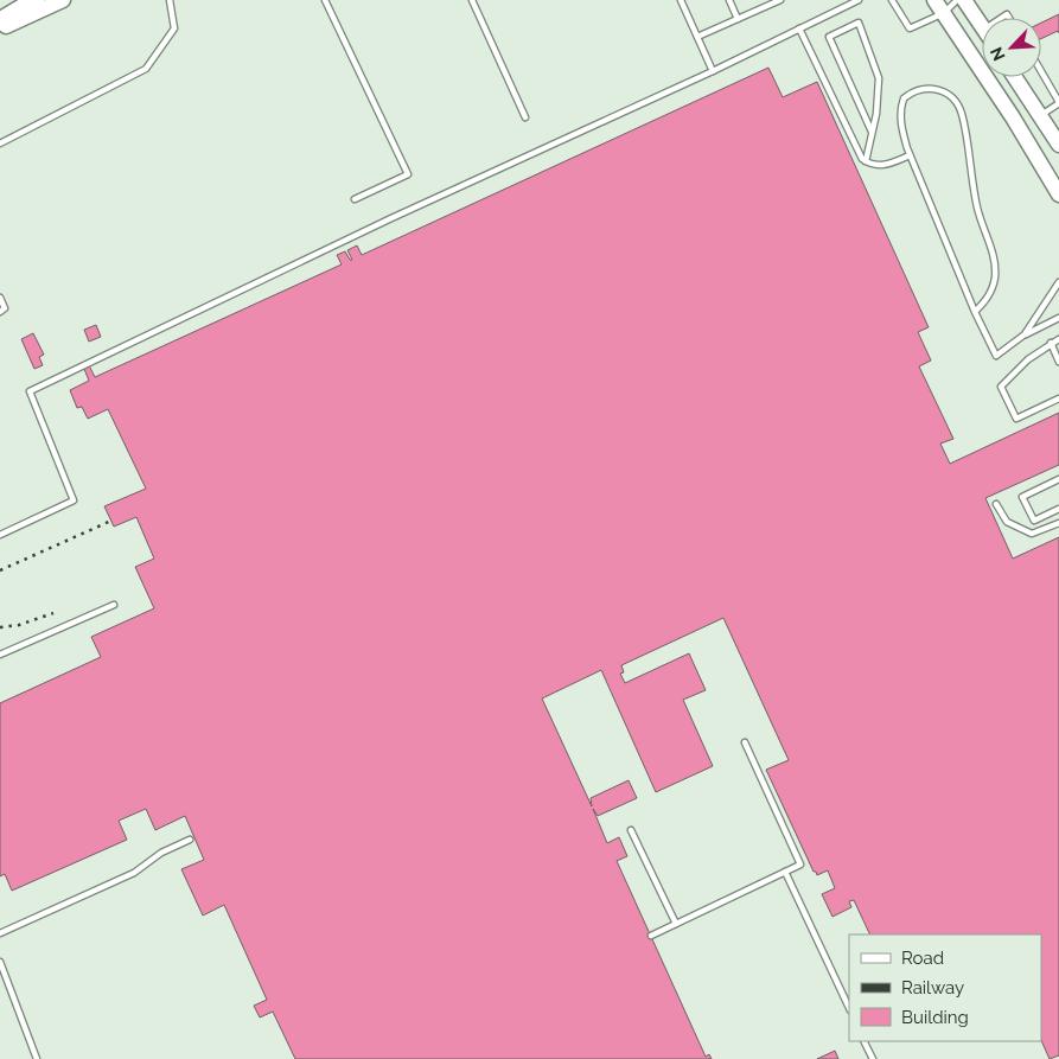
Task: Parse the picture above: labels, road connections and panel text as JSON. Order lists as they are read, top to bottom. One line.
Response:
{"legend":["Road","Railway","Building"],"north":"bottom left"}
